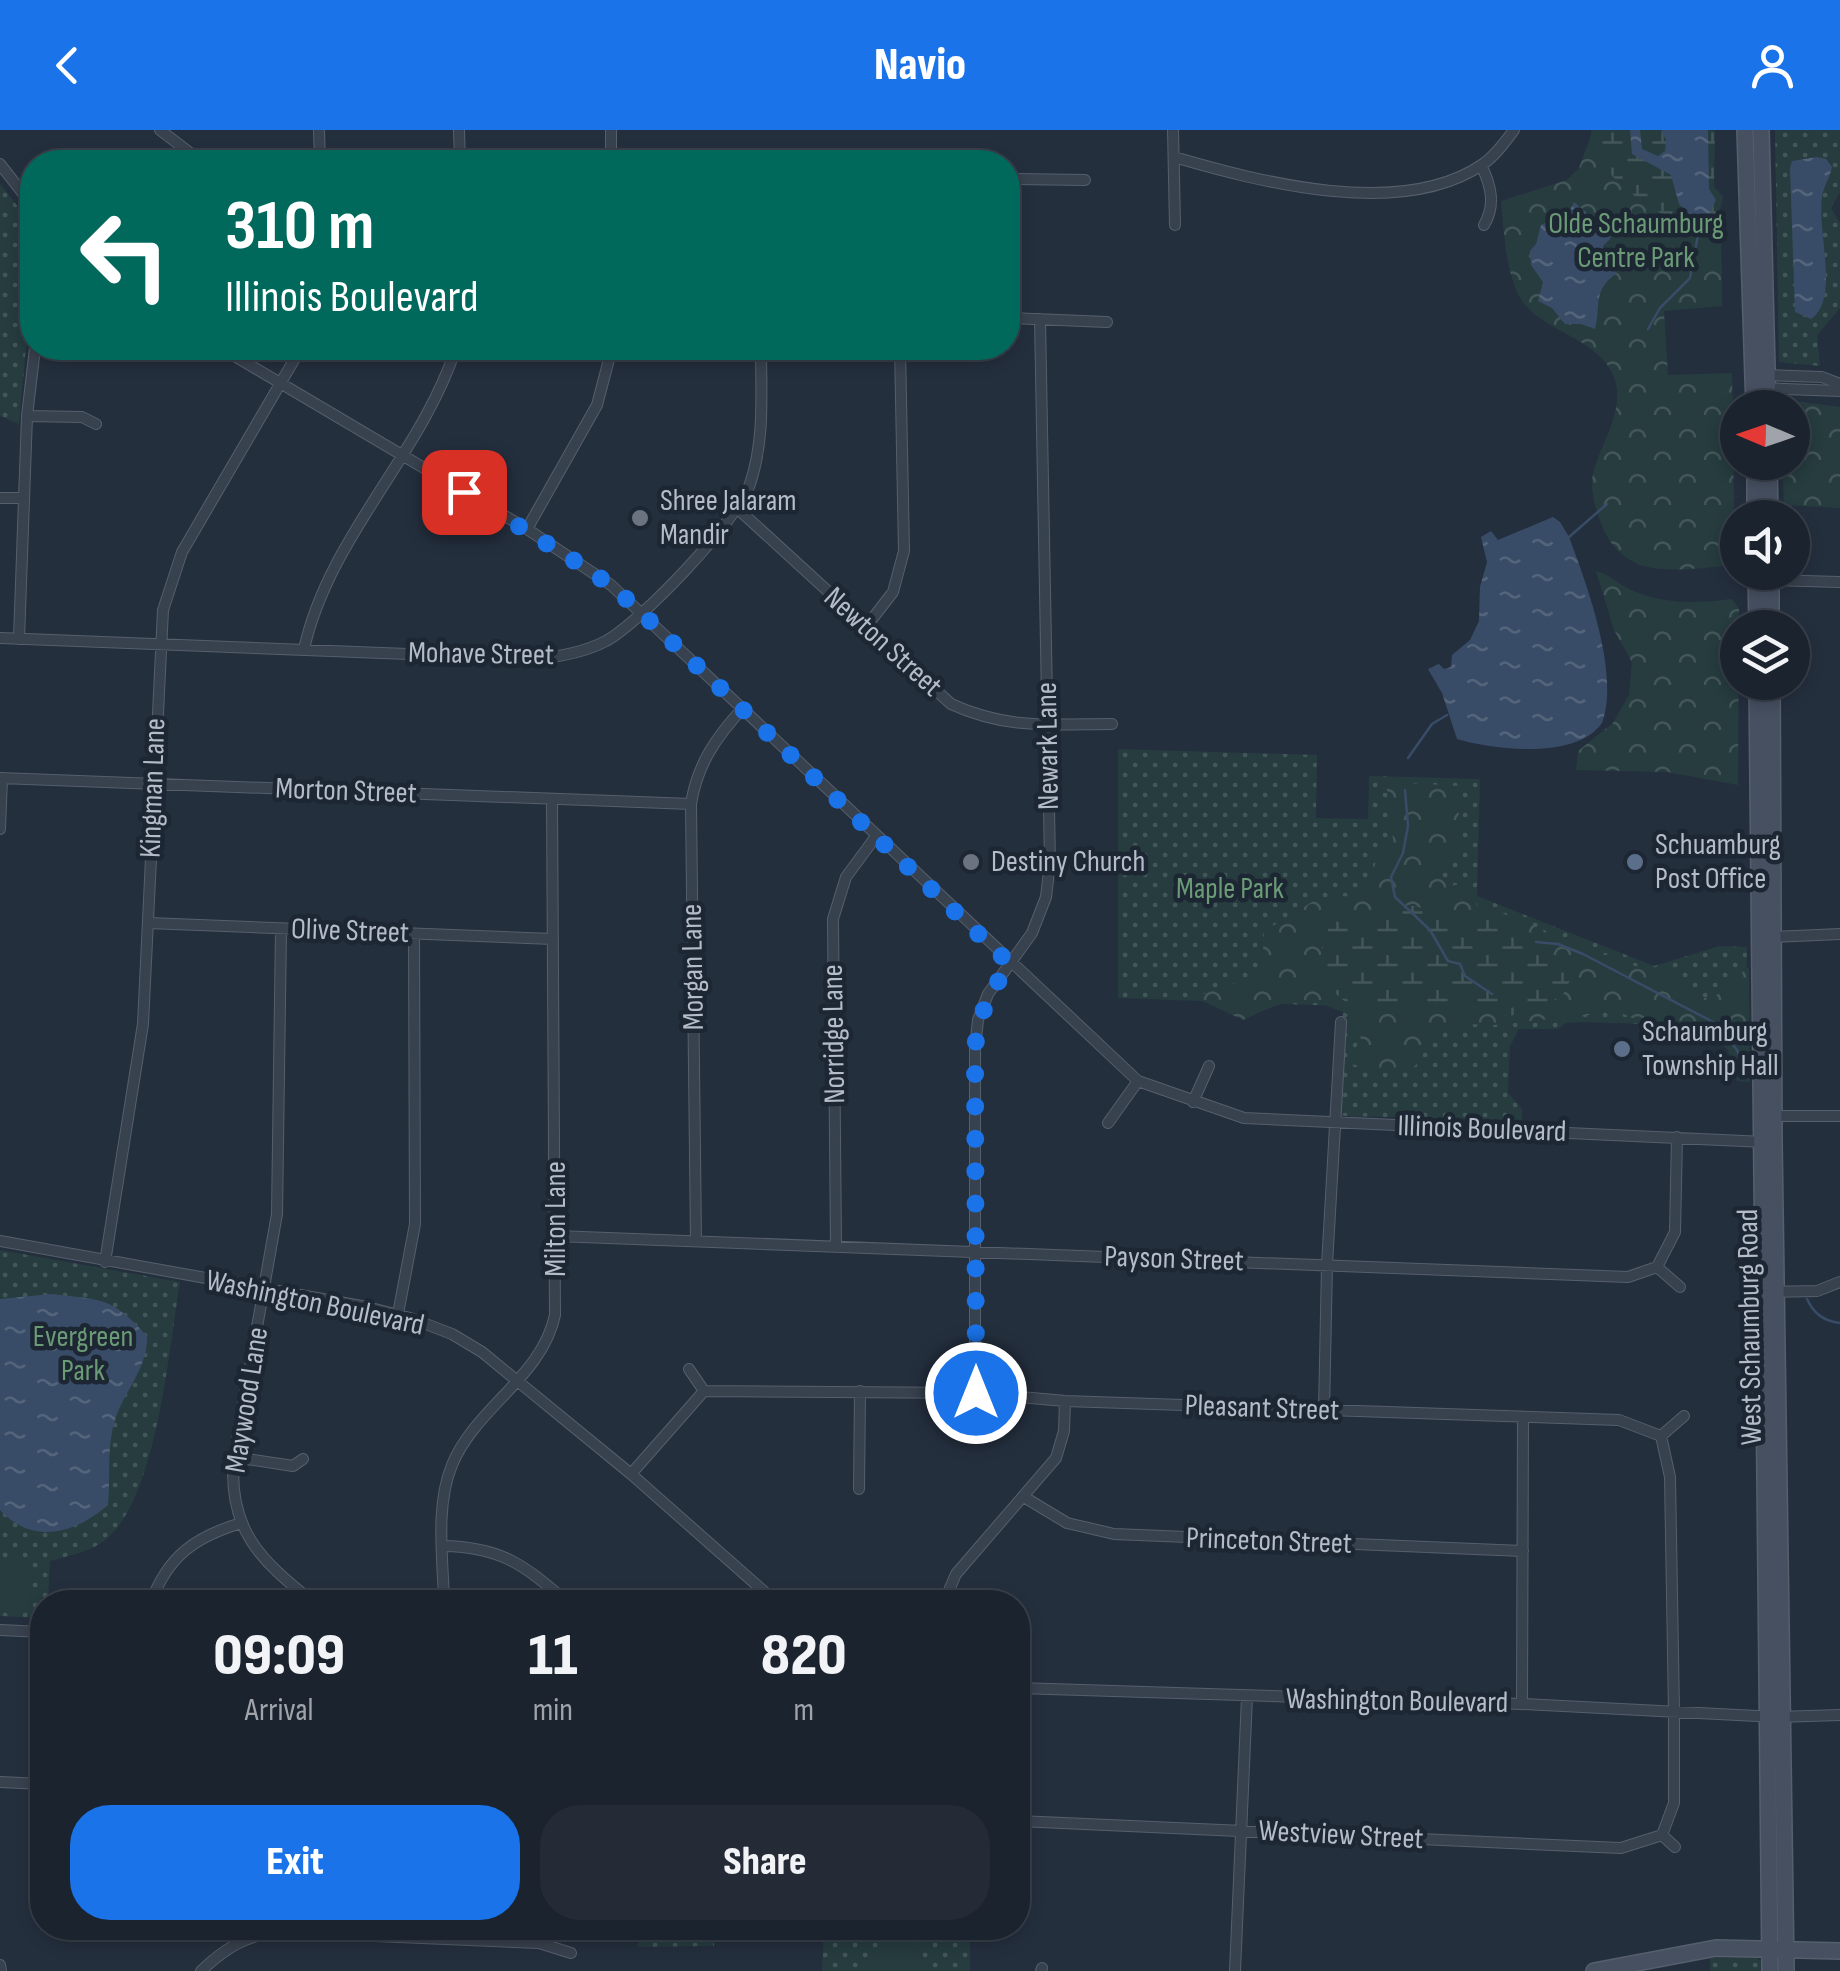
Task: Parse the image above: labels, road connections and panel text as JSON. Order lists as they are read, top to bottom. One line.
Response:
{"streets":{"main road":["West Schaumburg Road"],"street":["Newton Street","Mohave Street","Newark Lane","Kingman Lane","Morton Street","Olive Street","Morgan Lane","Norridge Lane","Illinois Boulevard","Milton Lane","Payson Street","Washington Boulevard","Maywood Lane","Pleasant Street","Princeton Street","Westview Street"]},"crossings":[["Newton Street","Mohave Street"],["Newton Street","Newark Lane"],["Mohave Street","Kingman Lane"],["Mohave Street","Illinois Boulevard"],["Newark Lane","Illinois Boulevard"],["Newark Lane","Payson Street"],["Newark Lane","Pleasant Street"],["Kingman Lane","Morton Street"],["Kingman Lane","Olive Street"],["Kingman Lane","Illinois Boulevard"],["Kingman Lane","Washington Boulevard"],["Morton Street","Morgan Lane"],["Morton Street","Milton Lane"],["Olive Street","Milton Lane"],["Olive Street","Maywood Lane"],["Morgan Lane","Illinois Boulevard"],["Morgan Lane","Payson Street"],["Norridge Lane","Illinois Boulevard"],["Norridge Lane","Payson Street"],["Illinois Boulevard","West Schaumburg Road"],["Milton Lane","Payson Street"],["Milton Lane","Washington Boulevard"],["Washington Boulevard","West Schaumburg Road"],["Washington Boulevard","Maywood Lane"]],"parks":["Olde Schaumburg Centre Park","Maple Park","Evergreen Park"],"places":["Shree Jalaram Mandir","Destiny Church","Schuamburg Post Office","Schaumburg Township Hall"],"north":"left","page":{"header":"Navio","turn":["310 m","Illinois Boulevard"],"eta":["09:09","Arrival","11","min","820","m"],"buttons":["Exit","Share"]}}
